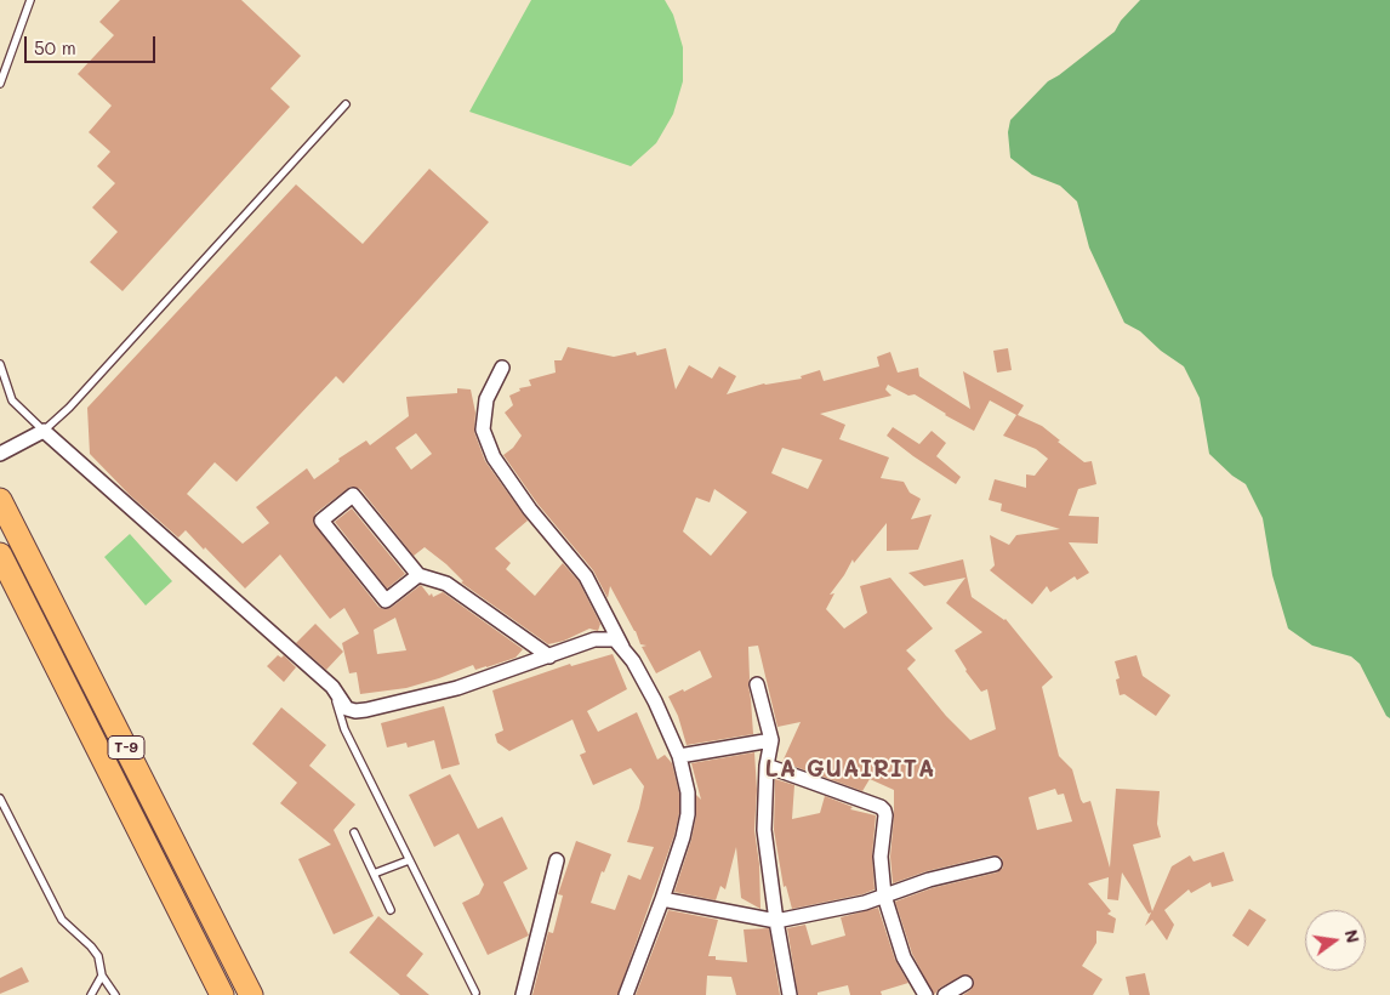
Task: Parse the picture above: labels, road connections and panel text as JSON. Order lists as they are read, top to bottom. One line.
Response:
{"streets":{"highway":["T-9"]},"districts":["LA GUAIRITA"],"scale_bar":"50 m","north":"right"}
